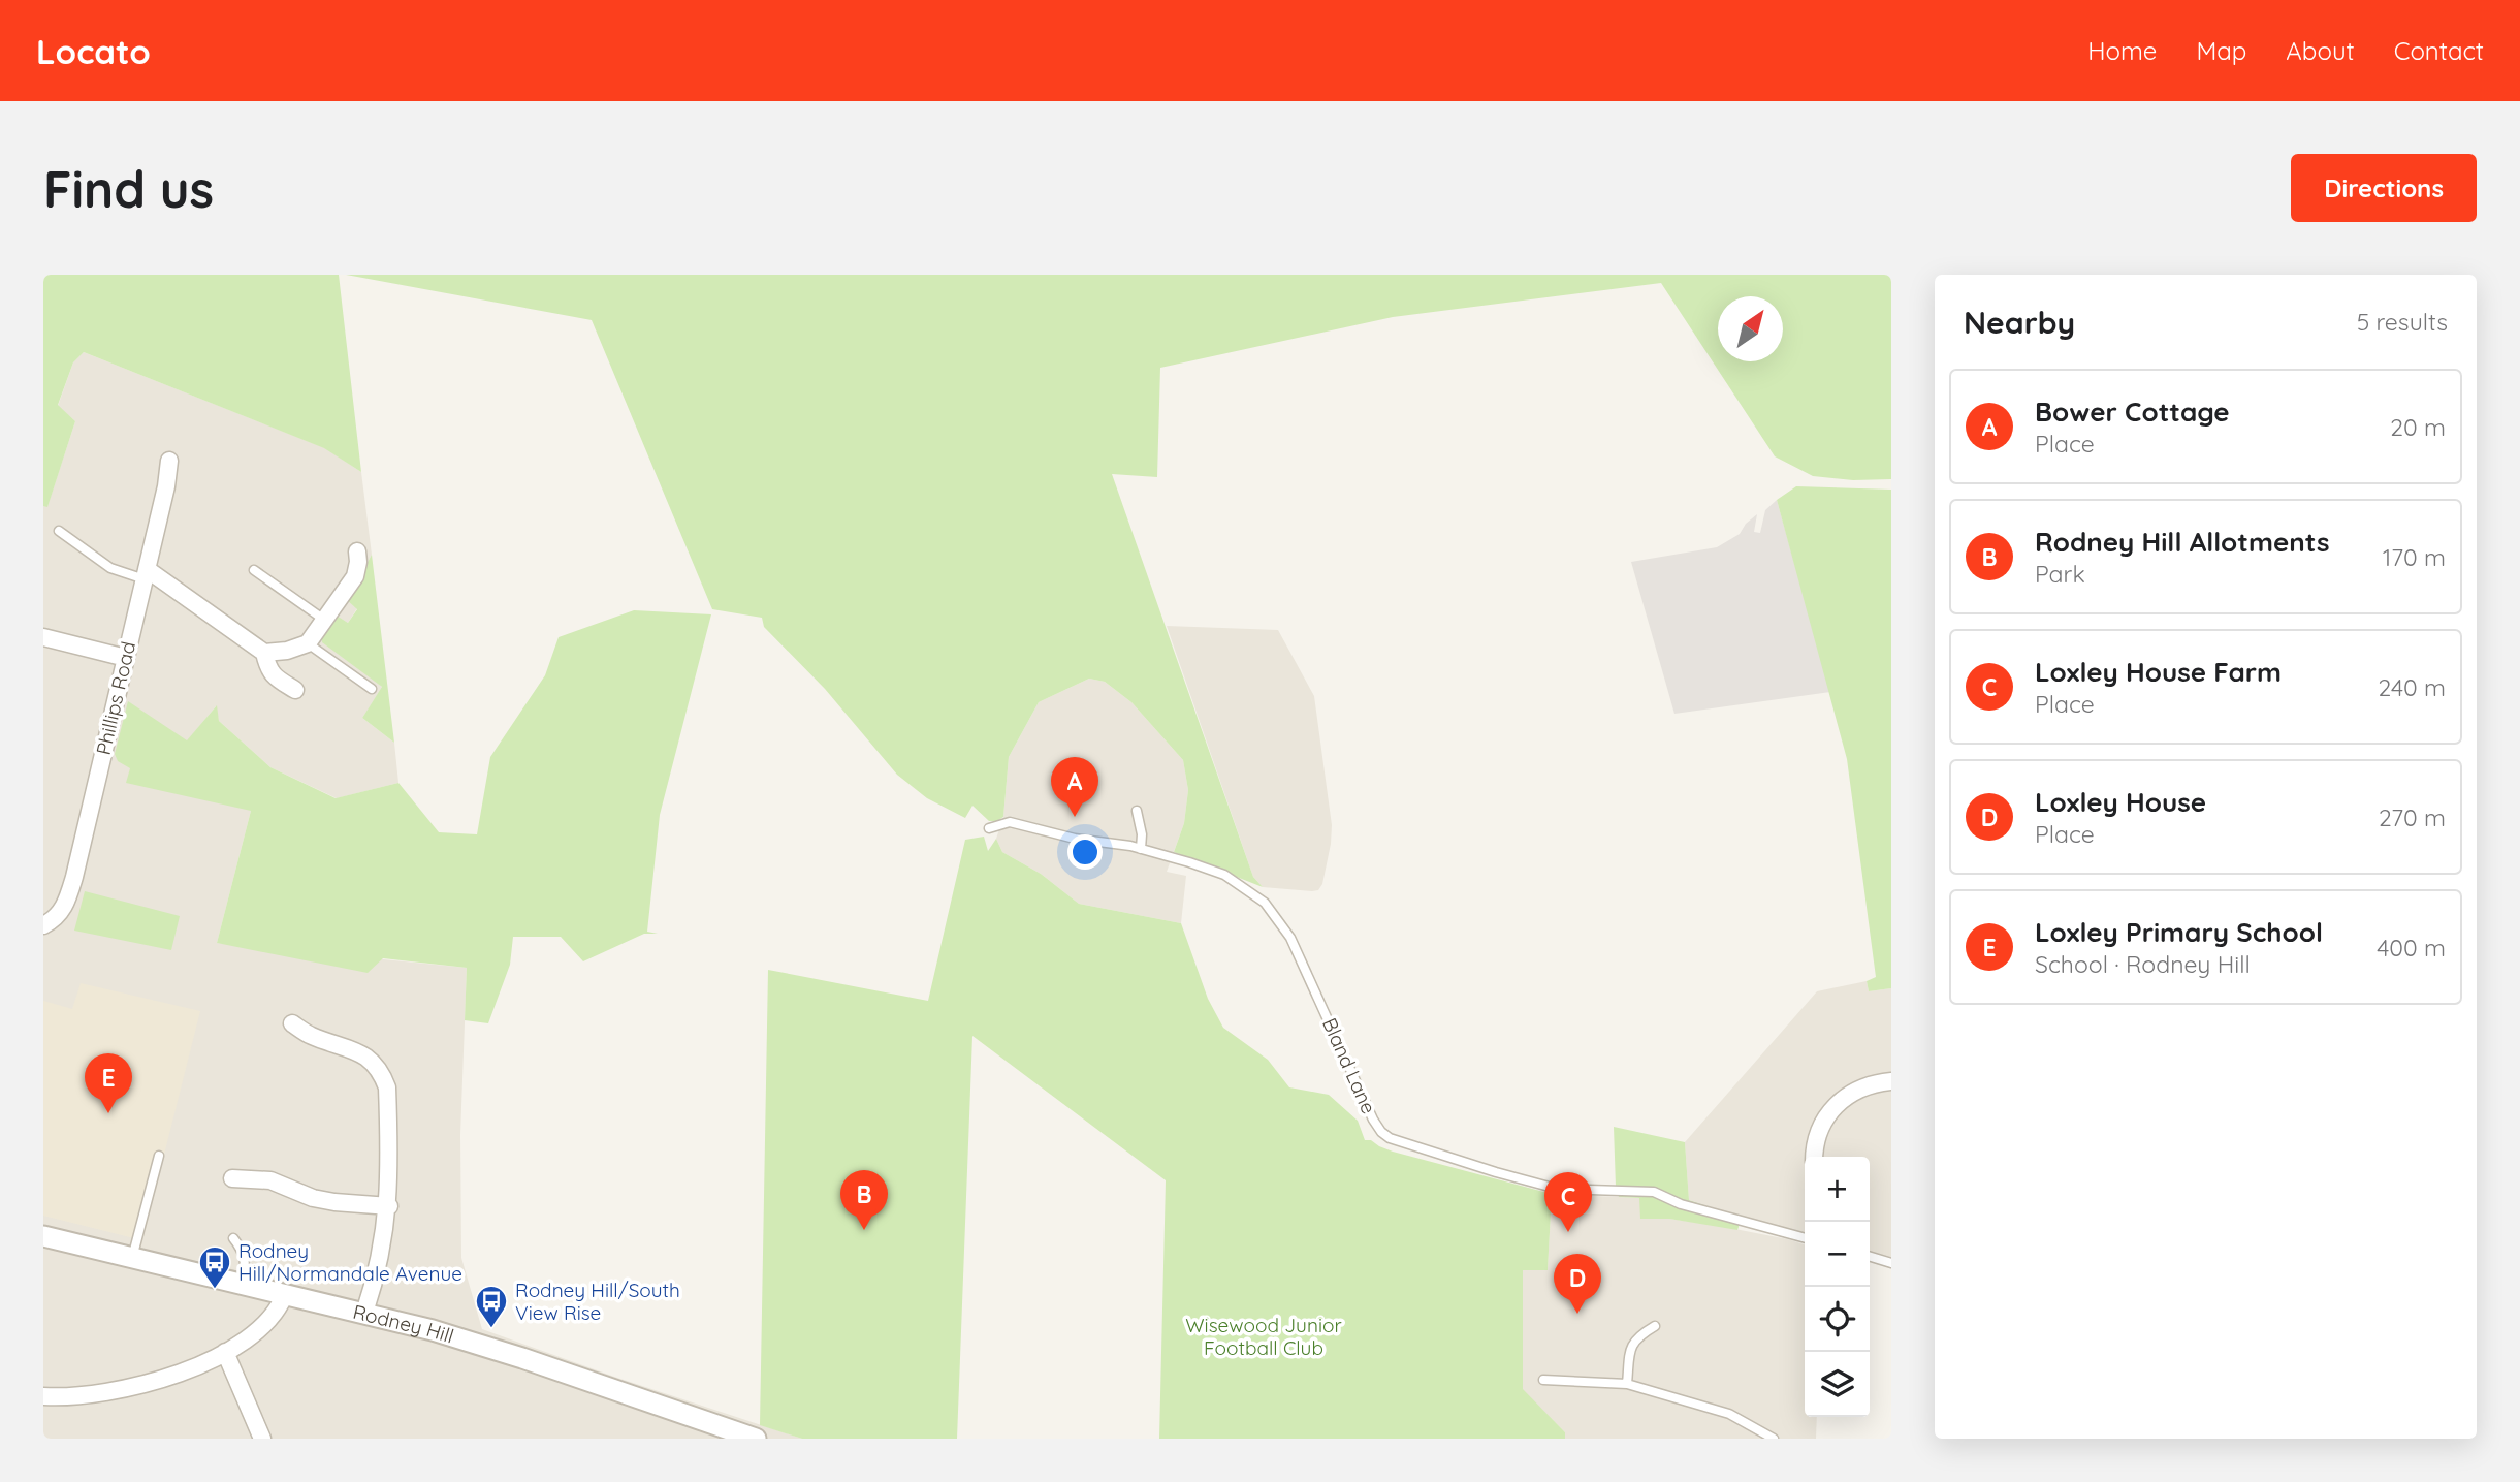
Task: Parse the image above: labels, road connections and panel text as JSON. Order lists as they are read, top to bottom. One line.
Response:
{"streets":{"street":["Phillips Road","Rodney Hill"],"lane":["Bland Lane"]},"parks":["Wisewood Junior Football Club"],"places":{"bus stop":["Rodney Hill/Normandale Avenue","Rodney Hill/South View Rise"]},"north":"top right","page":{"header":"Locato","nav":["Home","Map","About","Contact"],"buttons":"Directions","title":"Find us","heading":["Nearby","5 results"],"list":[{"mark":"A","name":"Bower Cottage","note":"Place","value":"20 m"},{"mark":"B","name":"Rodney Hill Allotments","note":"Park","value":"170 m"},{"mark":"C","name":"Loxley House Farm","note":"Place","value":"240 m"},{"mark":"D","name":"Loxley House","note":"Place","value":"270 m"},{"mark":"E","name":"Loxley Primary School","note":"School · Rodney Hill","value":"400 m"}],"pins":["A","E","B","C","D"],"map_buttons":["+","−"]}}
